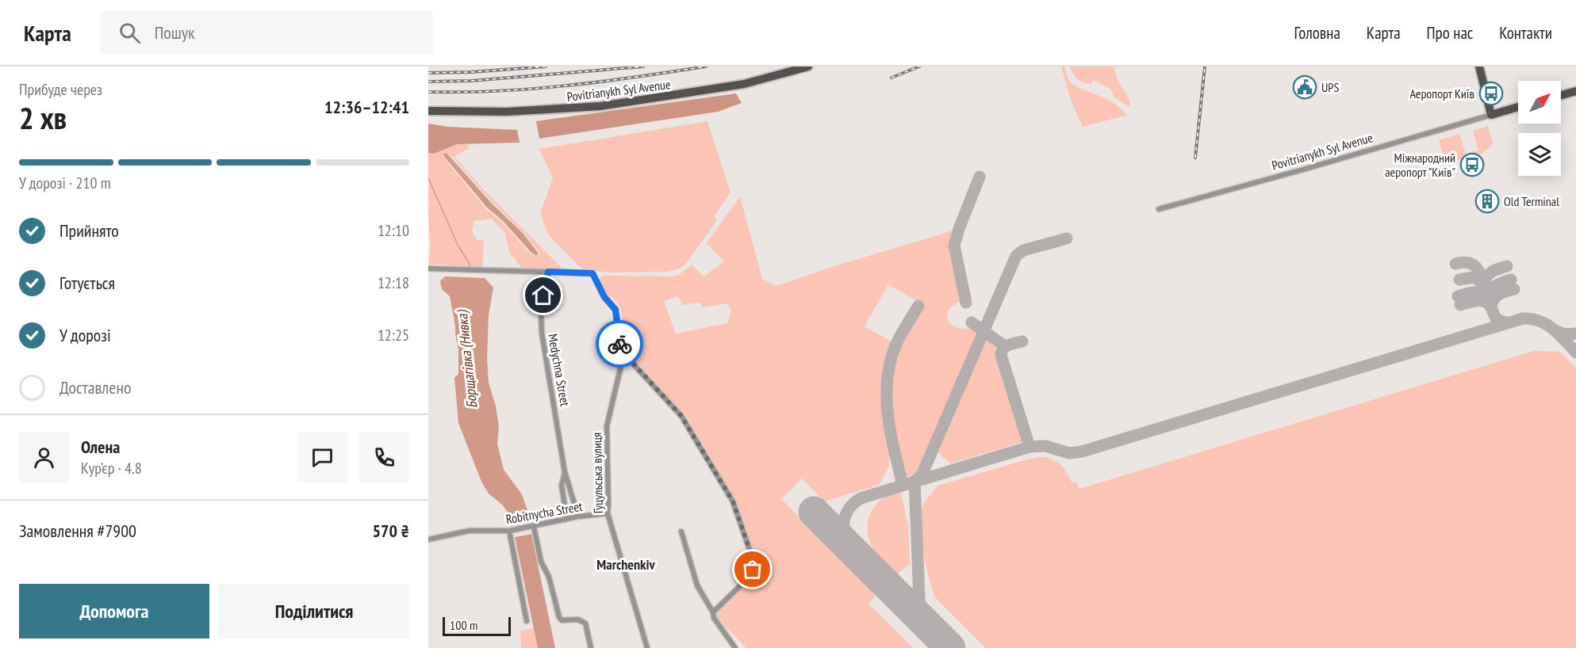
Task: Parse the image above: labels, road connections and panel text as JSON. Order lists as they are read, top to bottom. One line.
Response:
{"streets":{"main road":["Povitrianykh Syl Avenue"],"street":["Medychna Street","Гуцульська вулиця","Robitnycha Street"]},"crossings":[["Medychna Street","Гуцульська вулиця"],["Medychna Street","Robitnycha Street"],["Гуцульська вулиця","Robitnycha Street"]],"districts":["Marchenkiv"],"water":["Борщагівка (Нивка)"],"places":{"public building":["UPS"],"bus stop":["Аеропорт Київ","Міжнародний аеропорт \"Київ\""],"building":["Old Terminal"]},"scale_bar":"100 m","north":"top right","page":{"header":"Карта","search":"Пошук","nav":["Головна","Карта","Про нас","Контакти"],"heading":["2 хв","Прибуде через","12:36–12:41"],"panel":["Олена","Кур’єр · 4.8","Замовлення #7900","570 ₴"],"bar":"У дорозі · 210 m","list":[["Прийнято","12:10"],["Готується","12:18"],["У дорозі","12:25"],"Доставлено"],"buttons":["Допомога","Поділитися"],"scale":"100 m"}}
